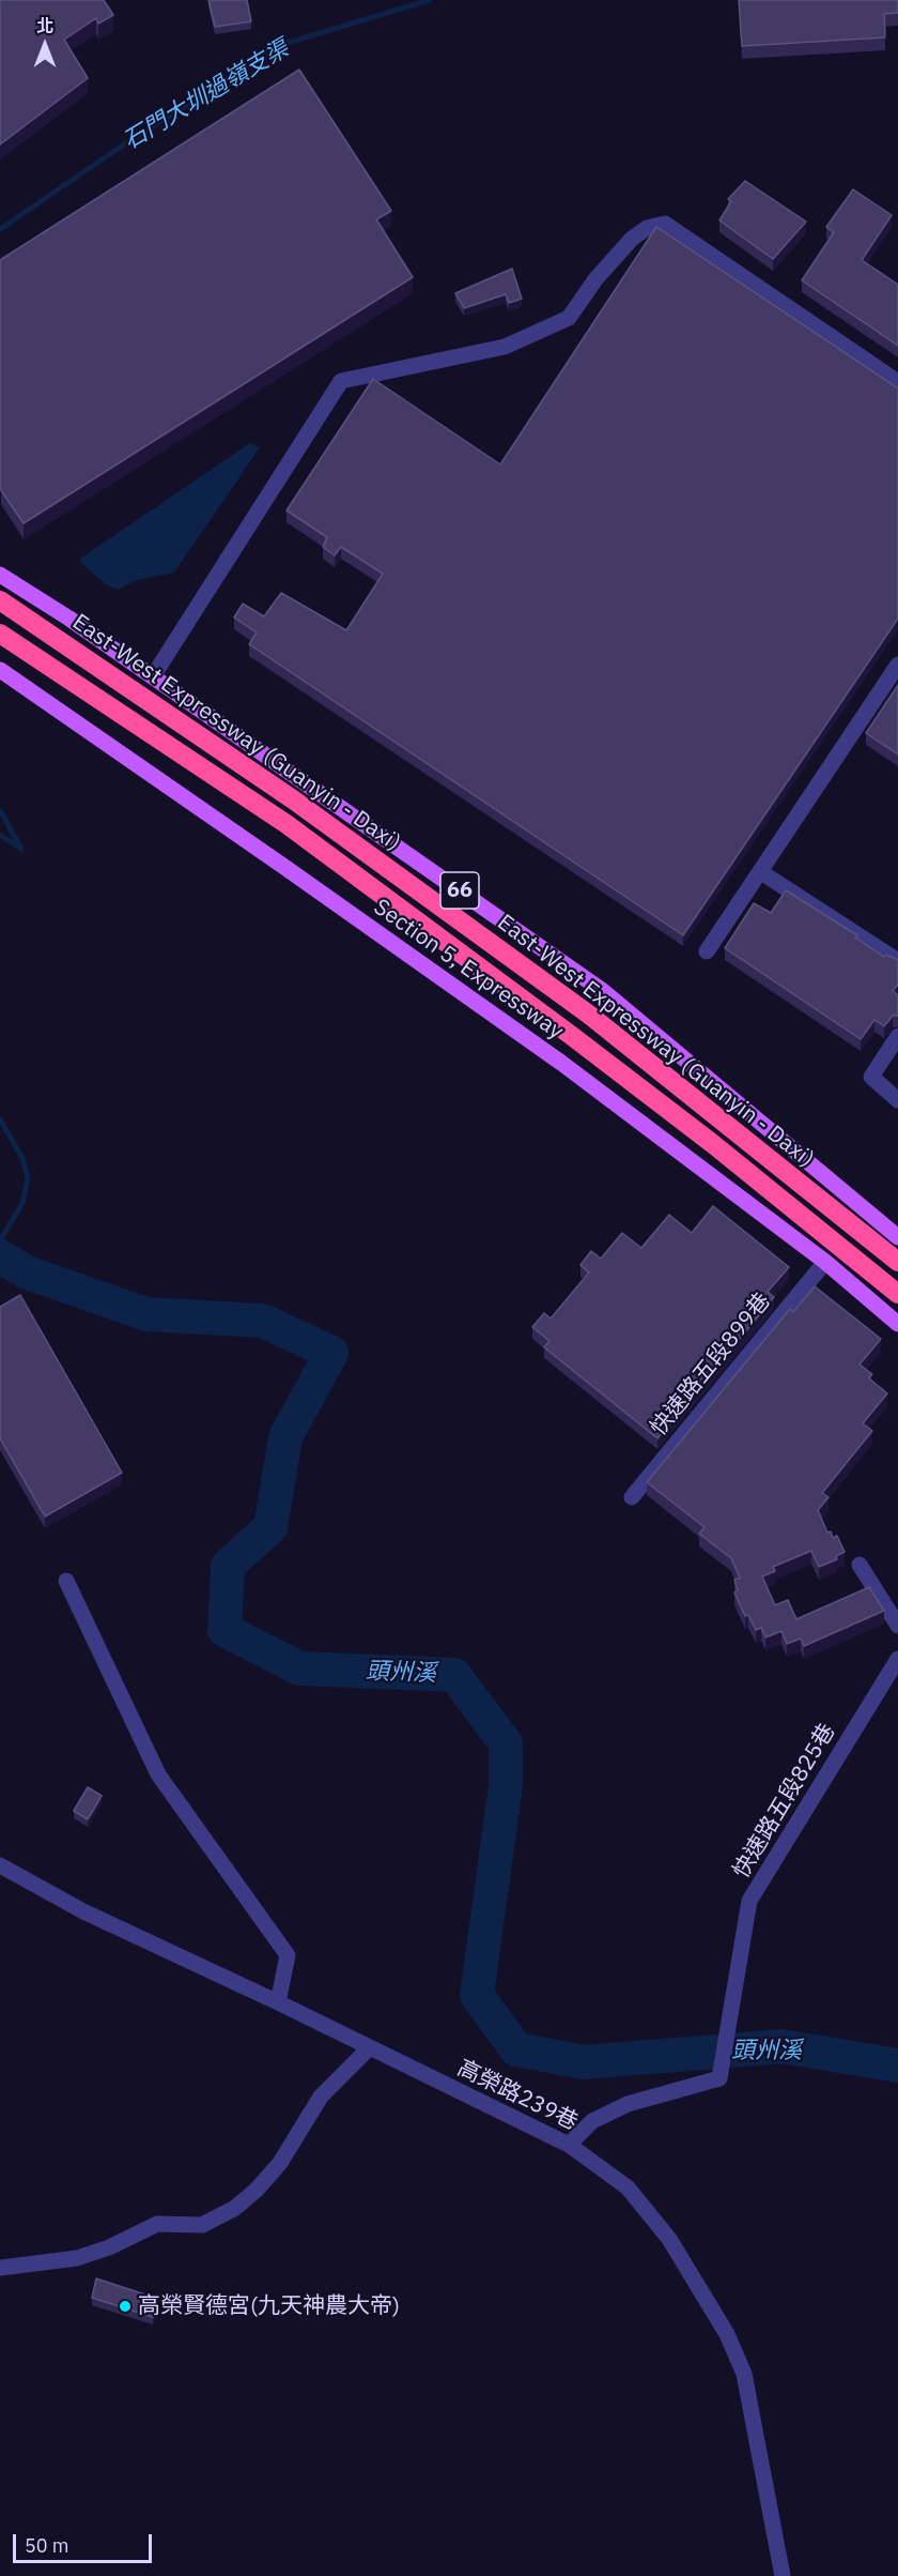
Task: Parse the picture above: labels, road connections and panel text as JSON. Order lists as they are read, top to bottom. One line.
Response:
{"streets":{"highway":["East-West Expressway (Guanyin - Daxi)","66"],"main road":["Section 5, Expressway"],"street":["快速路五段899巷","快速路五段825巷","高榮路239巷"]},"crossings":[["Section 5, Expressway","快速路五段899巷"],["快速路五段825巷","高榮路239巷"]],"water":["石門大圳過嶺支渠","頭州溪"],"places":["高榮賢德宮(九天神農大帝)"],"scale_bar":"50 m","north":"top"}
